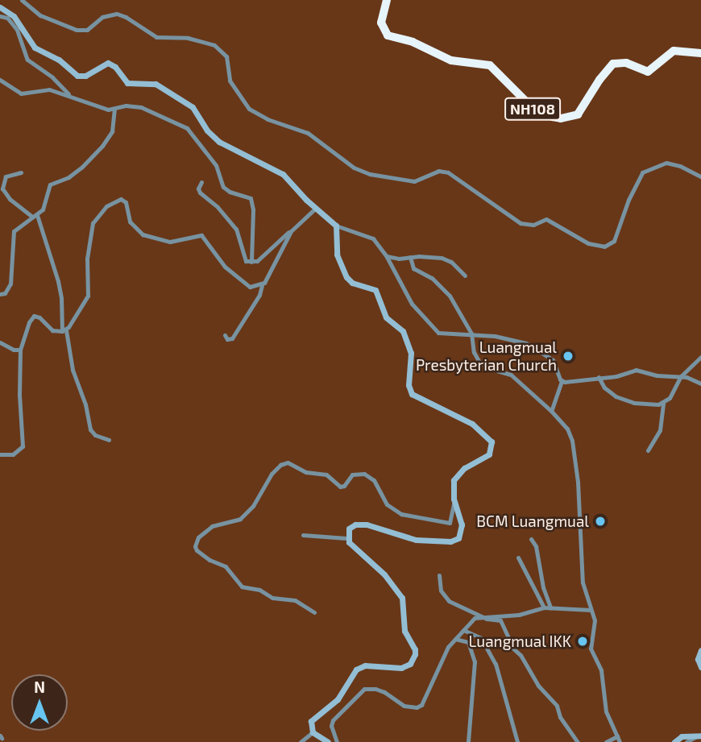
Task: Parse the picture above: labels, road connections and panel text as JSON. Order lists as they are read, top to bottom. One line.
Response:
{"streets":{"highway":["NH108"]},"places":["Luangmual Presbyterian Church","BCM Luangmual","Luangmual IKK"],"north":"top"}
